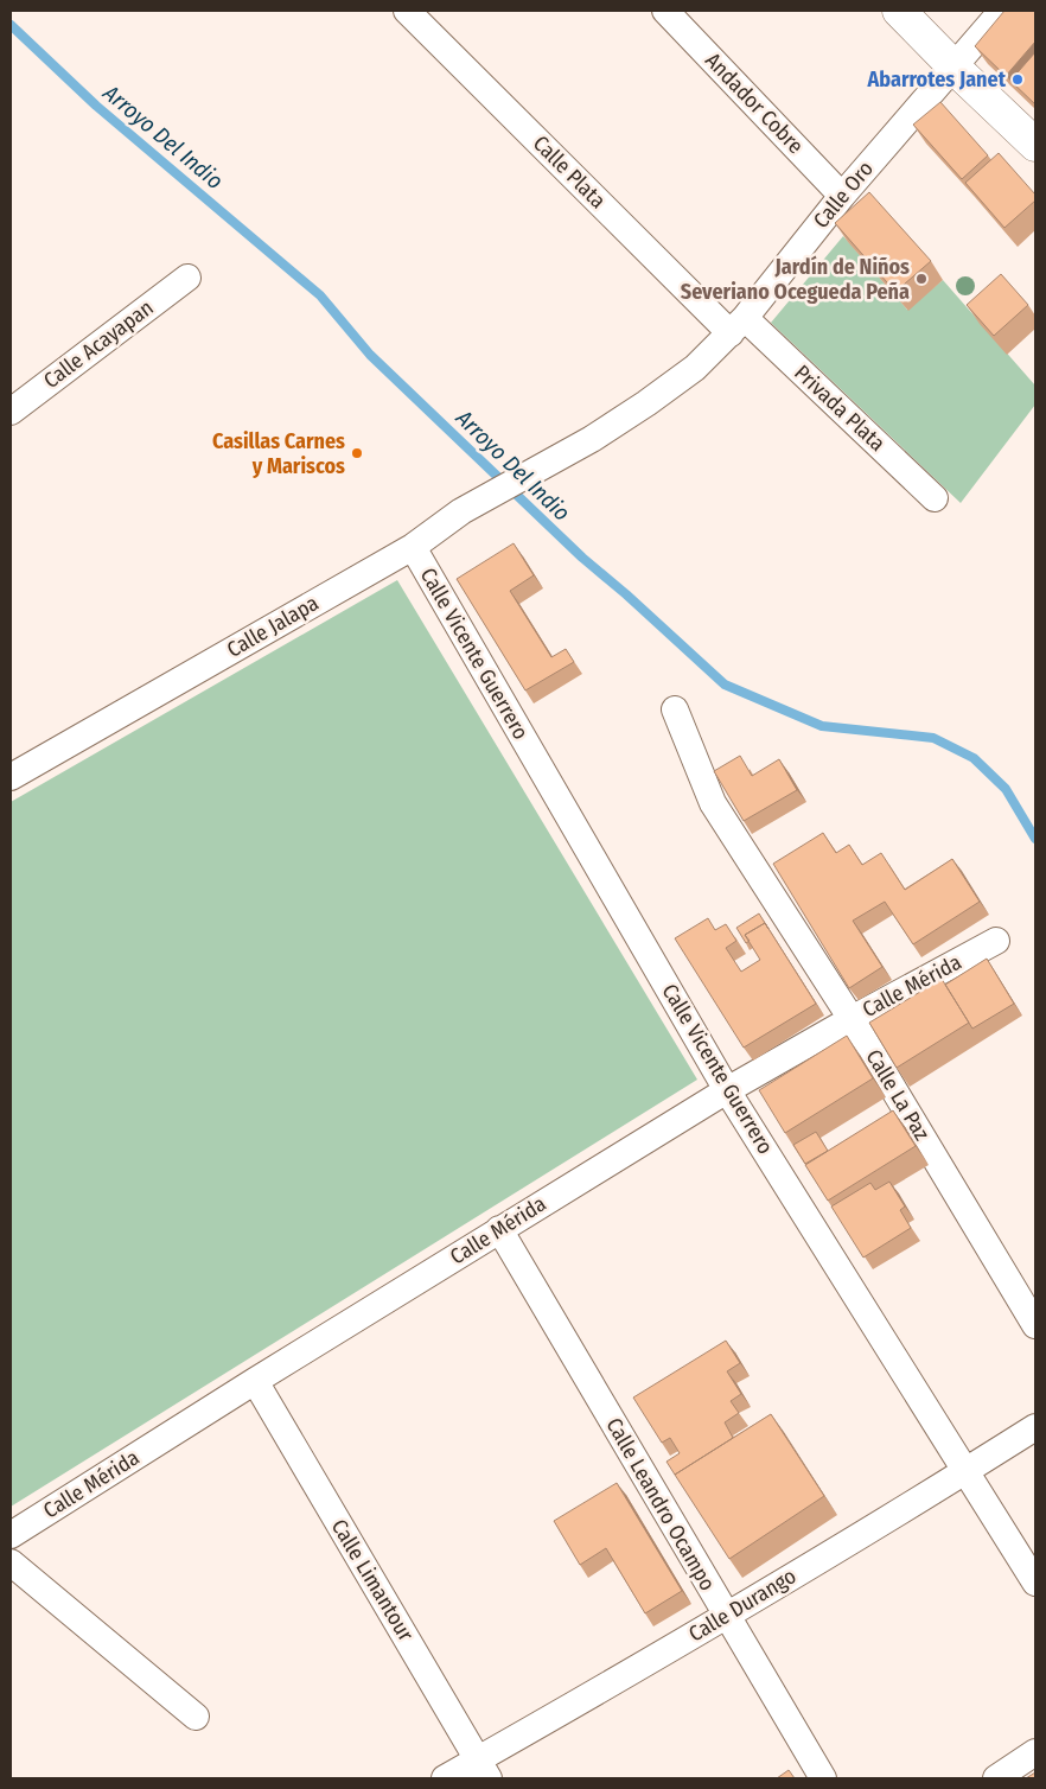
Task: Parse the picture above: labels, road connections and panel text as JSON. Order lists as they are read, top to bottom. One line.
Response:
{"streets":{"street":["Andador Cobre","Calle Plata","Calle Oro","Calle Acayapan","Privada Plata","Calle Jalapa","Calle Vicente Guerrero","Calle Mérida","Calle La Paz","Calle Leandro Ocampo","Calle Limantour","Calle Durango"]},"crossings":[["Andador Cobre","Calle Oro"],["Calle Plata","Calle Oro"],["Calle Plata","Privada Plata"],["Calle Oro","Privada Plata"],["Calle Oro","Calle Jalapa"],["Calle Jalapa","Calle Vicente Guerrero"],["Calle Vicente Guerrero","Calle Mérida"],["Calle Vicente Guerrero","Calle Durango"],["Calle Mérida","Calle La Paz"],["Calle Mérida","Calle Leandro Ocampo"],["Calle Mérida","Calle Limantour"],["Calle Leandro Ocampo","Calle Durango"],["Calle Limantour","Calle Durango"]],"water":["Arroyo Del Indio"],"places":["Abarrotes Janet","Jardín de Niños Severiano Ocegueda Peña","Casillas Carnes y Mariscos"]}
